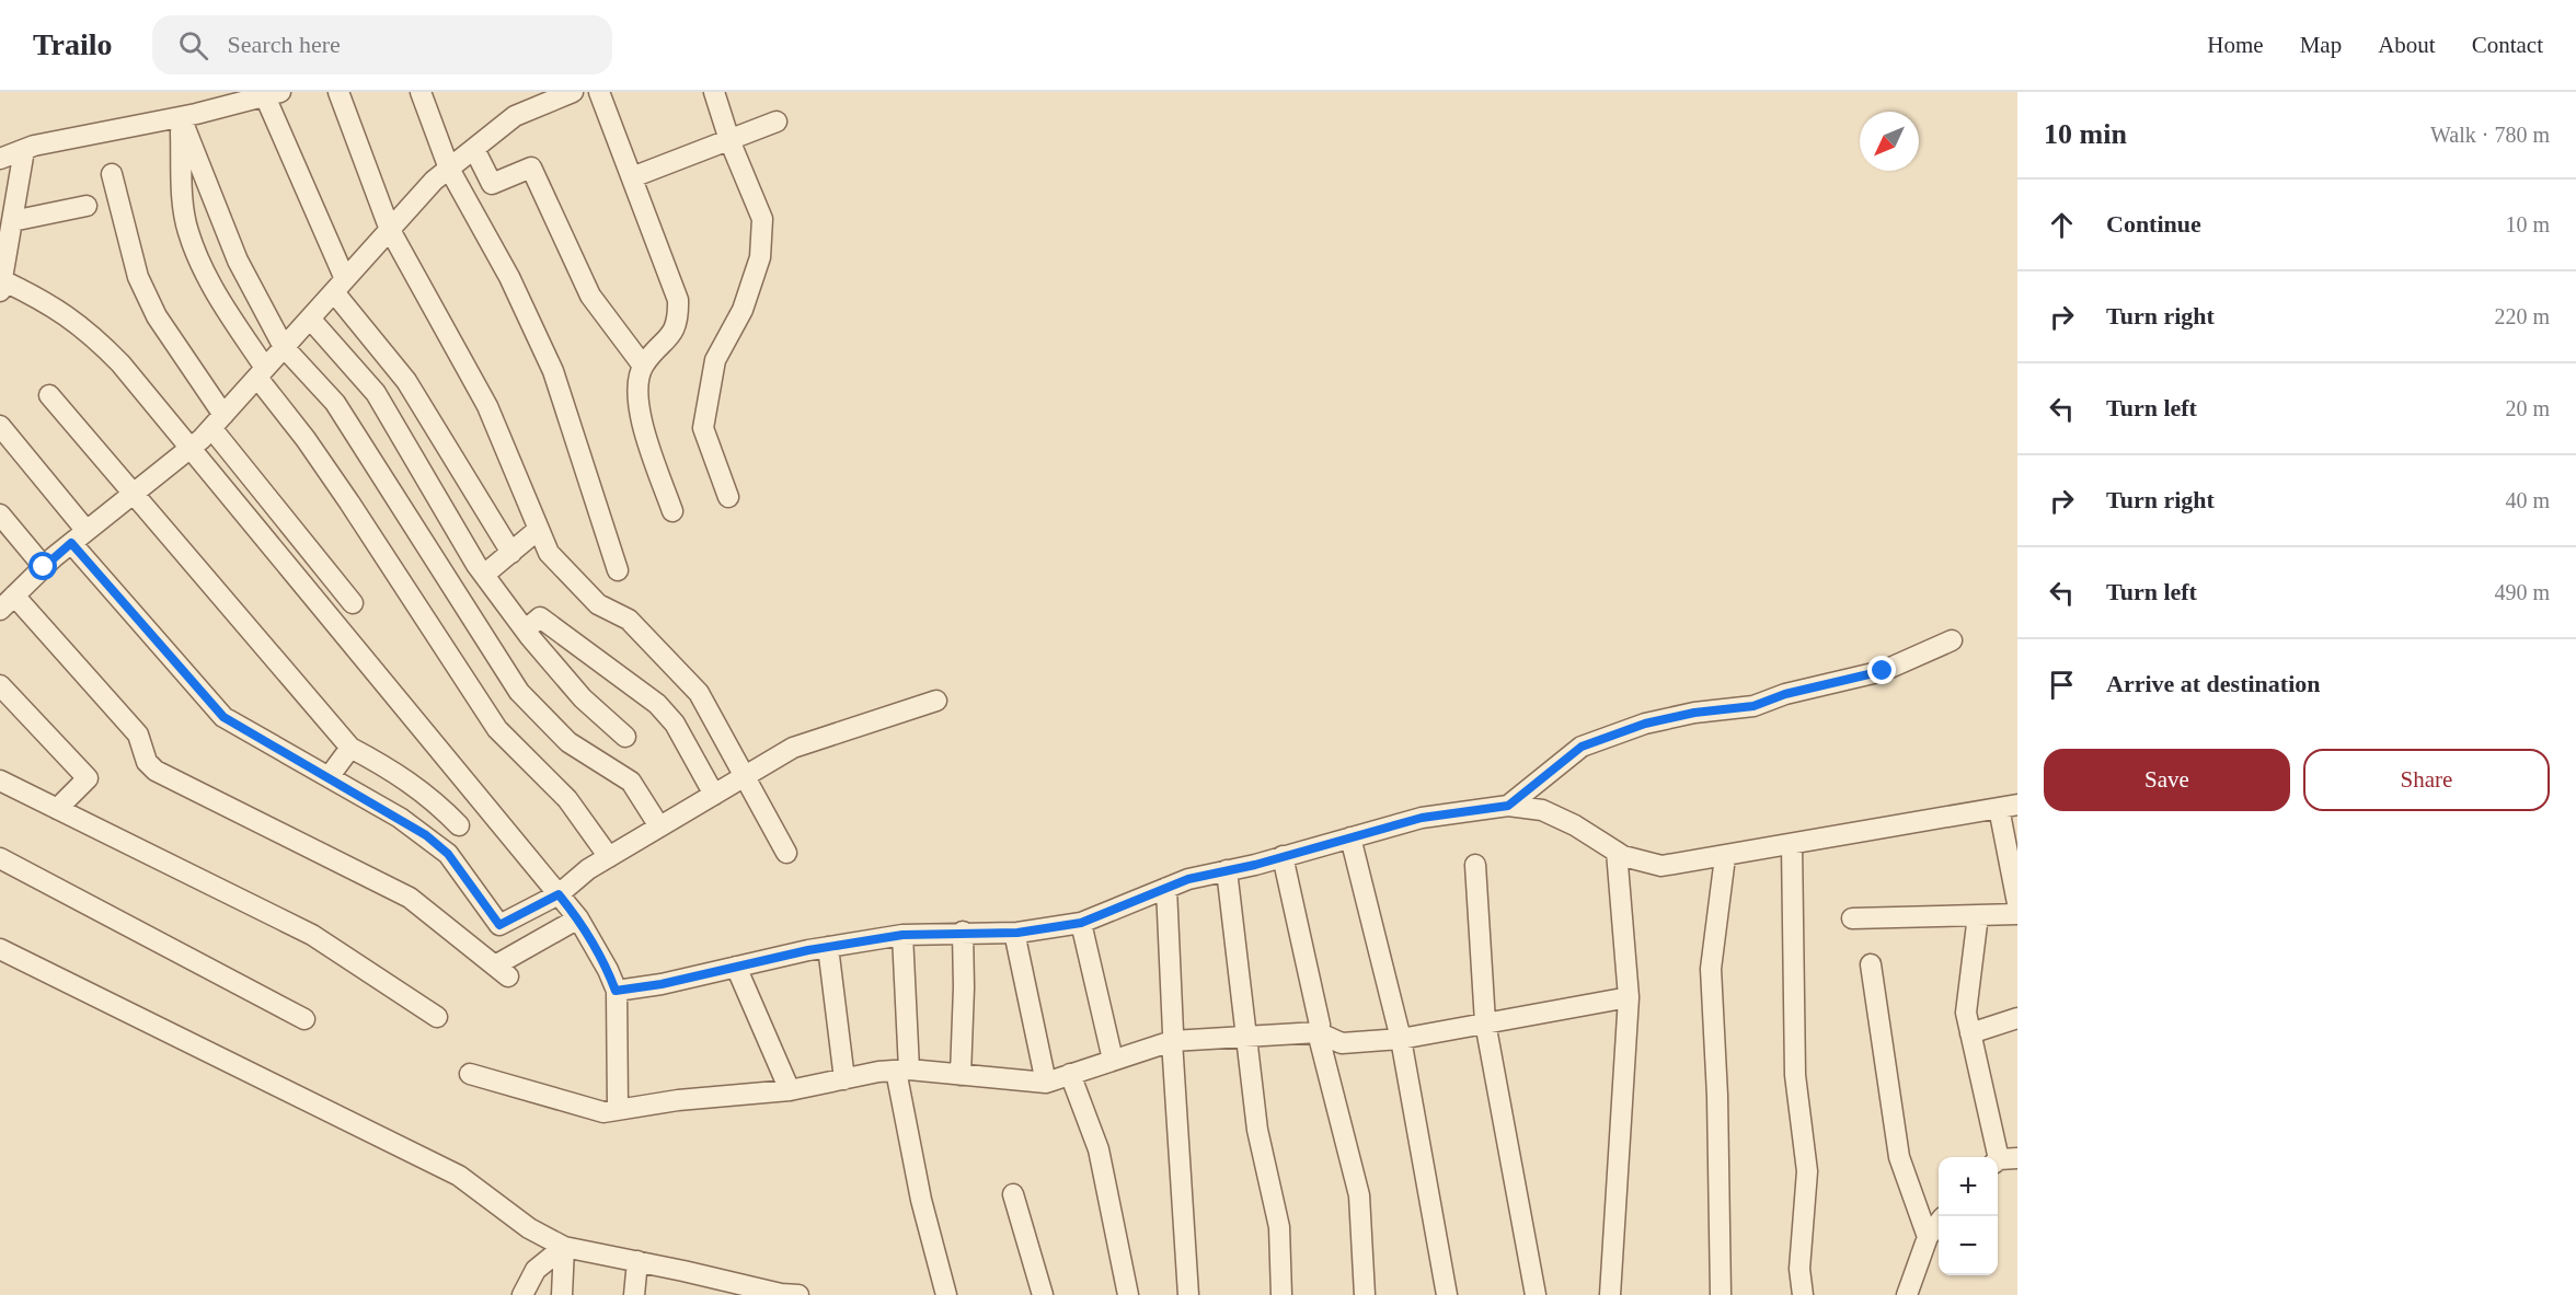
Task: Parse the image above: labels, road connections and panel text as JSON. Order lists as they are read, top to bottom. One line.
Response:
{"north":"bottom left","page":{"header":"Trailo","search":"Search here","nav":["Home","Map","About","Contact"],"heading":["10 min","Walk · 780 m"],"list":[["Continue","10 m"],["Turn right","220 m"],["Turn left","20 m"],["Turn right","40 m"],["Turn left","490 m"],"Arrive at destination"],"buttons":["Save","Share"],"map_buttons":["+","−"]}}
